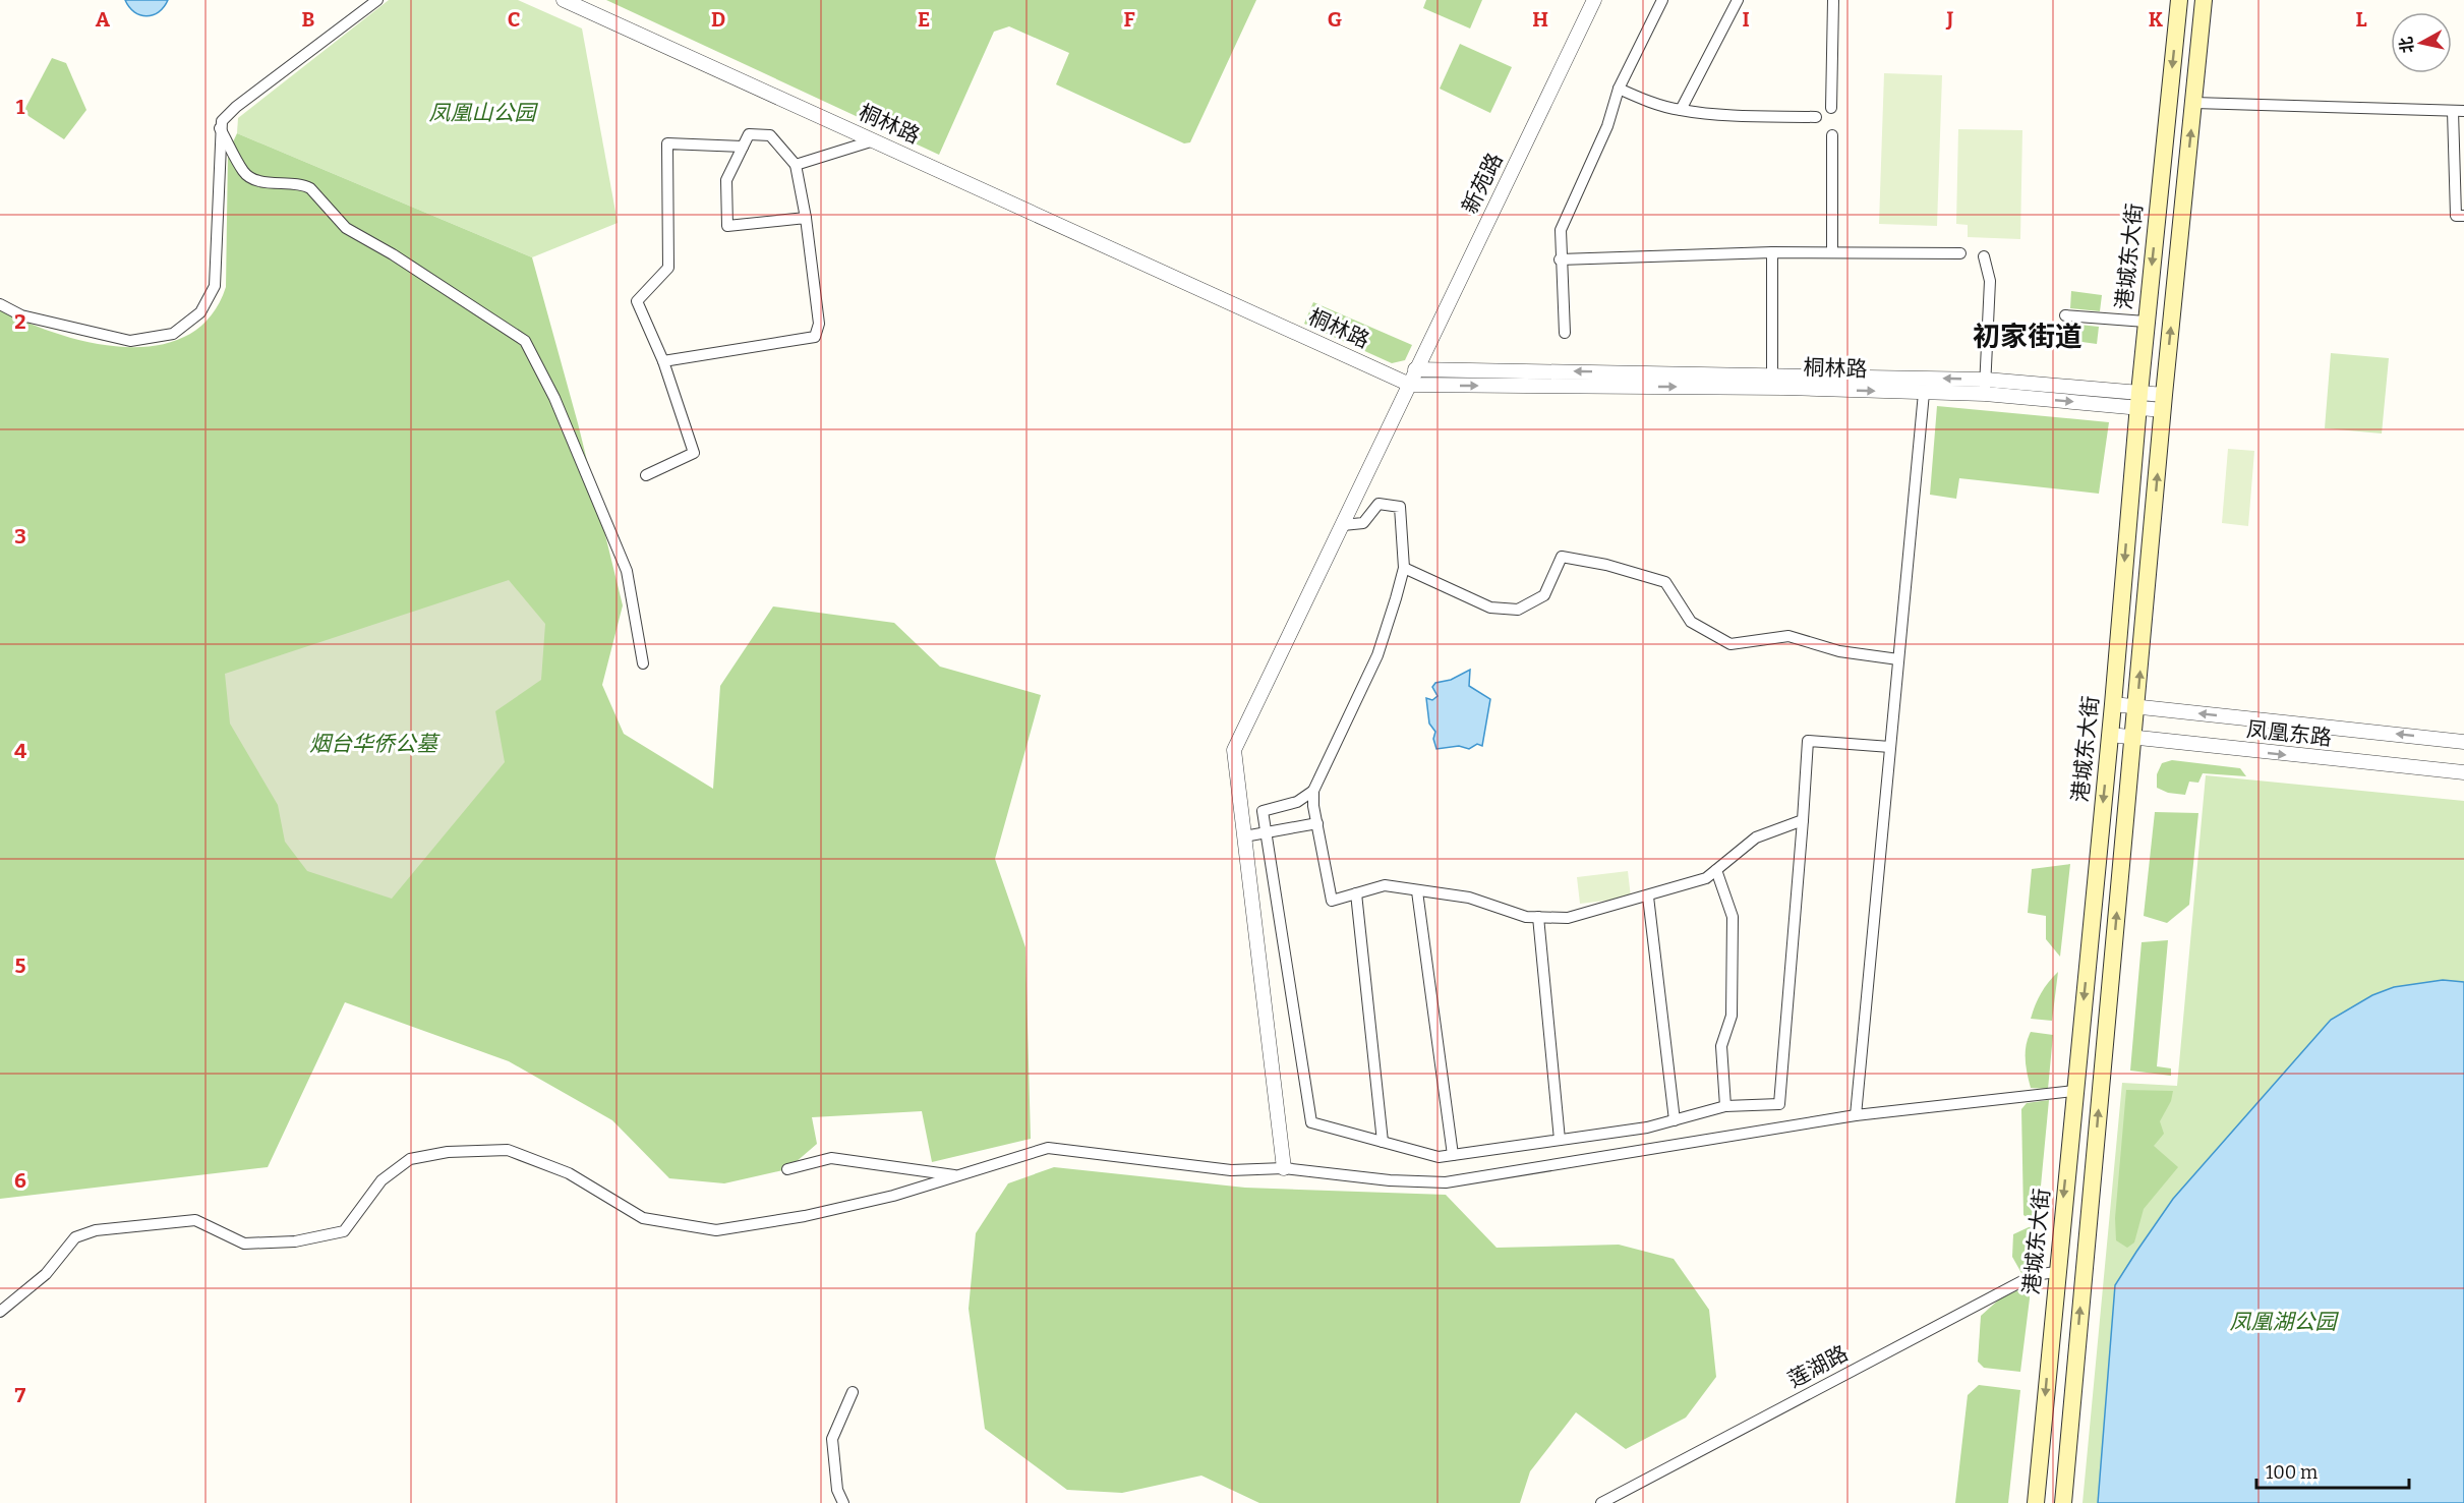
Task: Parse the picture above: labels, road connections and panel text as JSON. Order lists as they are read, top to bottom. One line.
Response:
{"streets":{"main road":["港城东大街"],"street":["桐林路","新苑路","凤凰东路","莲湖路"]},"crossings":[["桐林路","新苑路"],["桐林路","港城东大街"],["港城东大街","凤凰东路"],["港城东大街","莲湖路"]],"districts":["初家街道"],"parks":["凤凰山公园","烟台华侨公墓","凤凰湖公园"],"scale_bar":"100 m","north":"left","grid":{"columns":["A","B","C","D","E","F","G","H","I","J","K","L"],"rows":["1","2","3","4","5","6","7"]}}
